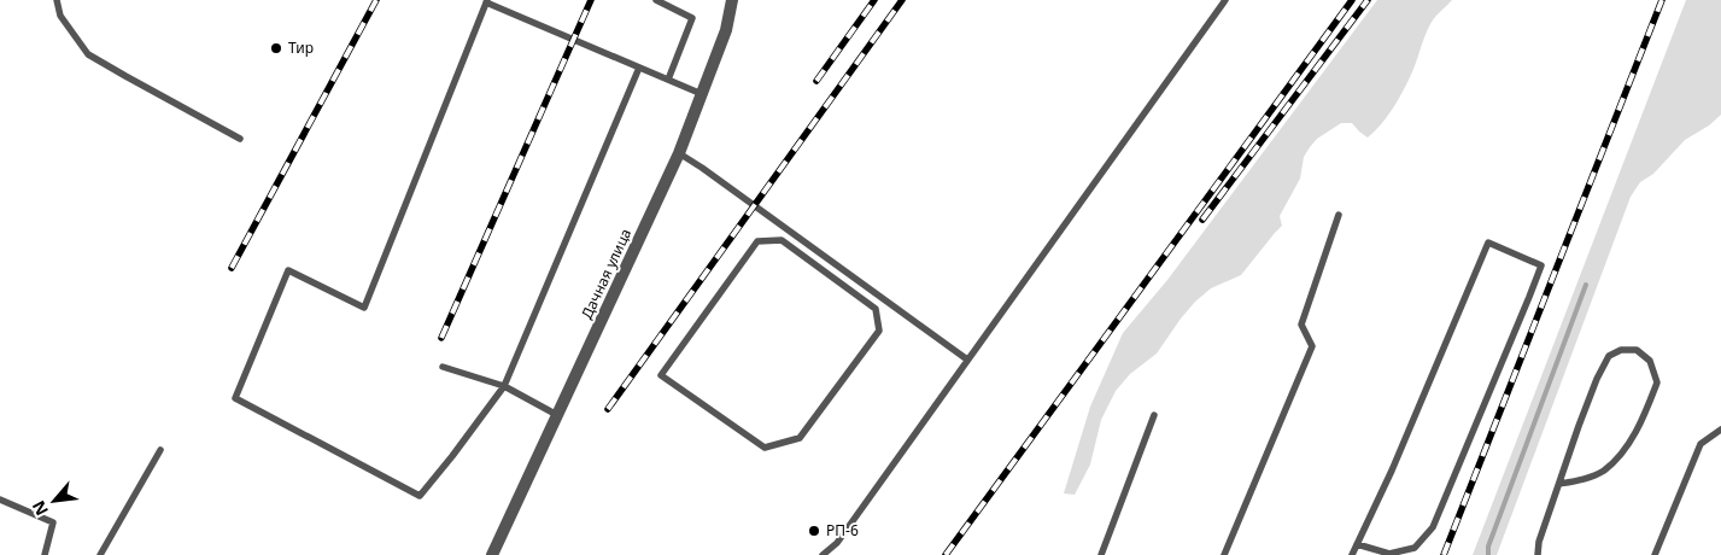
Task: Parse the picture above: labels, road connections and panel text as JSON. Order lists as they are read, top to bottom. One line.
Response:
{"streets":{"street":["Дачная улица"]},"places":["Тир","РП-6"],"north":"bottom left"}
